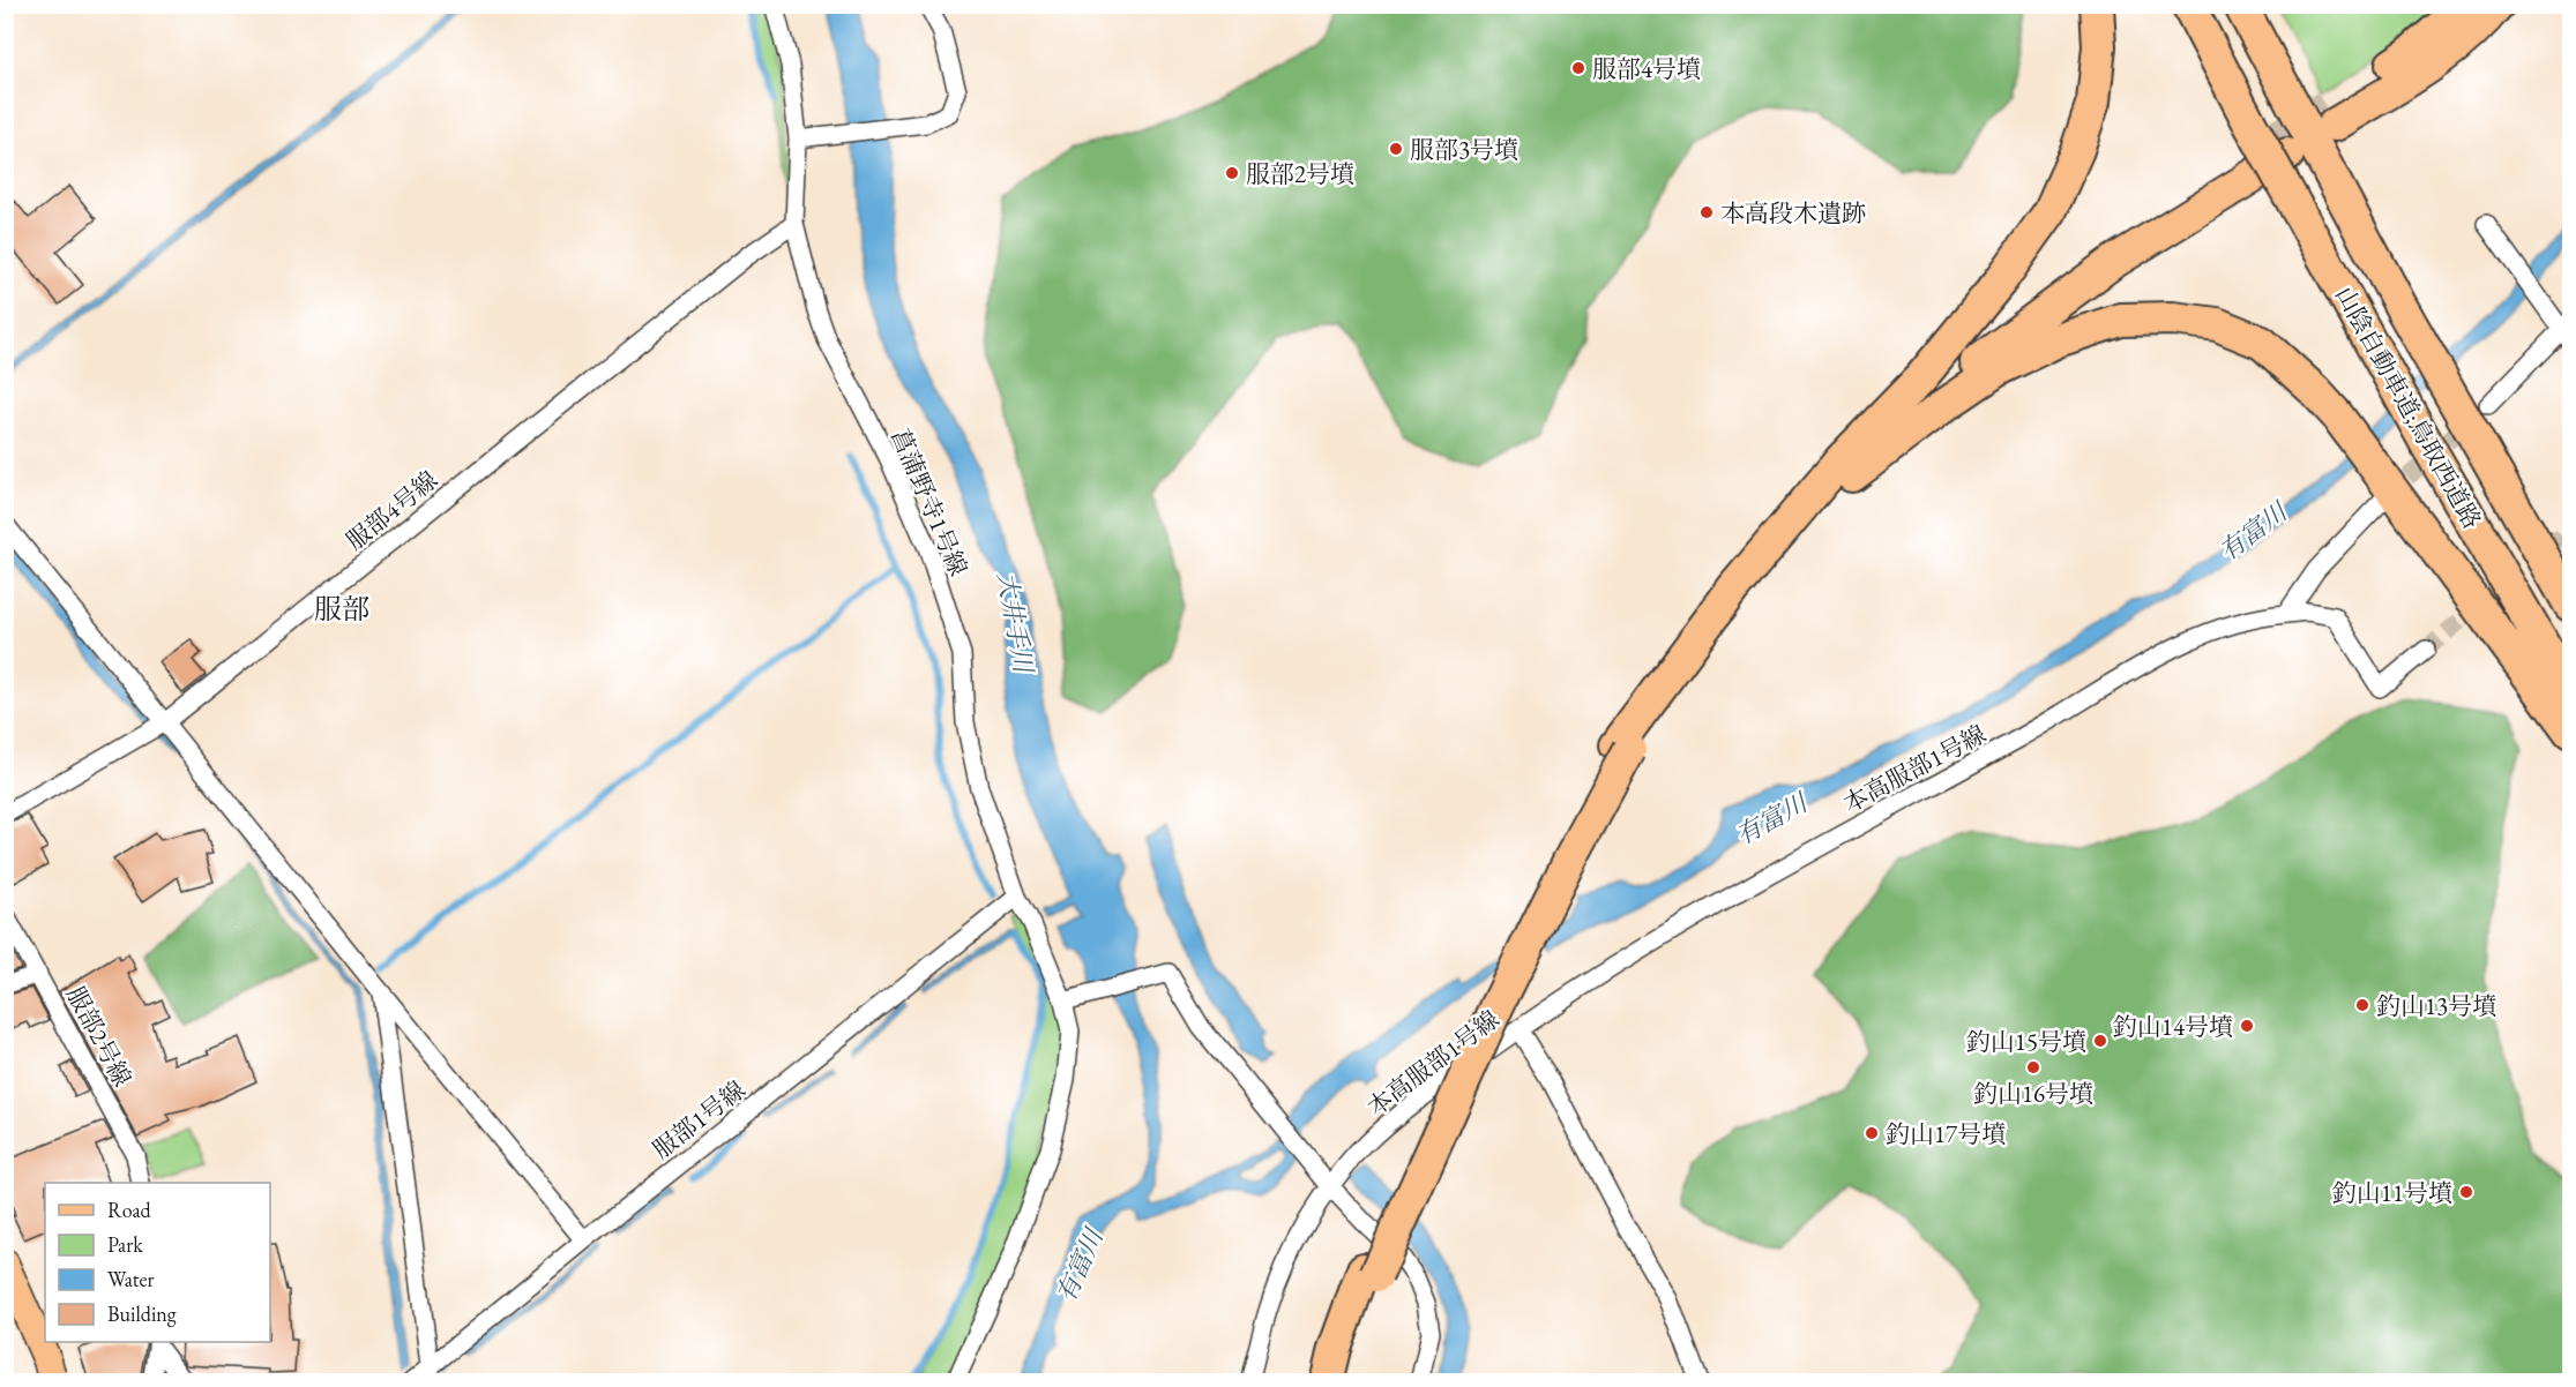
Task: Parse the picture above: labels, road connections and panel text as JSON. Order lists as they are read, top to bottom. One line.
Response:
{"streets":{"highway":["山陰自動車道;鳥取西道路"],"street":["菖蒲野寺1号線","服部4号線","本高服部1号線","服部2号線","服部1号線"]},"crossings":[["菖蒲野寺1号線","服部4号線"],["菖蒲野寺1号線","服部1号線"]],"districts":["服部"],"water":["有富川","大井手川"],"places":["服部4号墳","服部3号墳","服部2号墳","本高段木遺跡","釣山13号墳","釣山14号墳","釣山15号墳","釣山16号墳","釣山17号墳","釣山11号墳"],"legend":["Road","Park","Water","Building"]}
